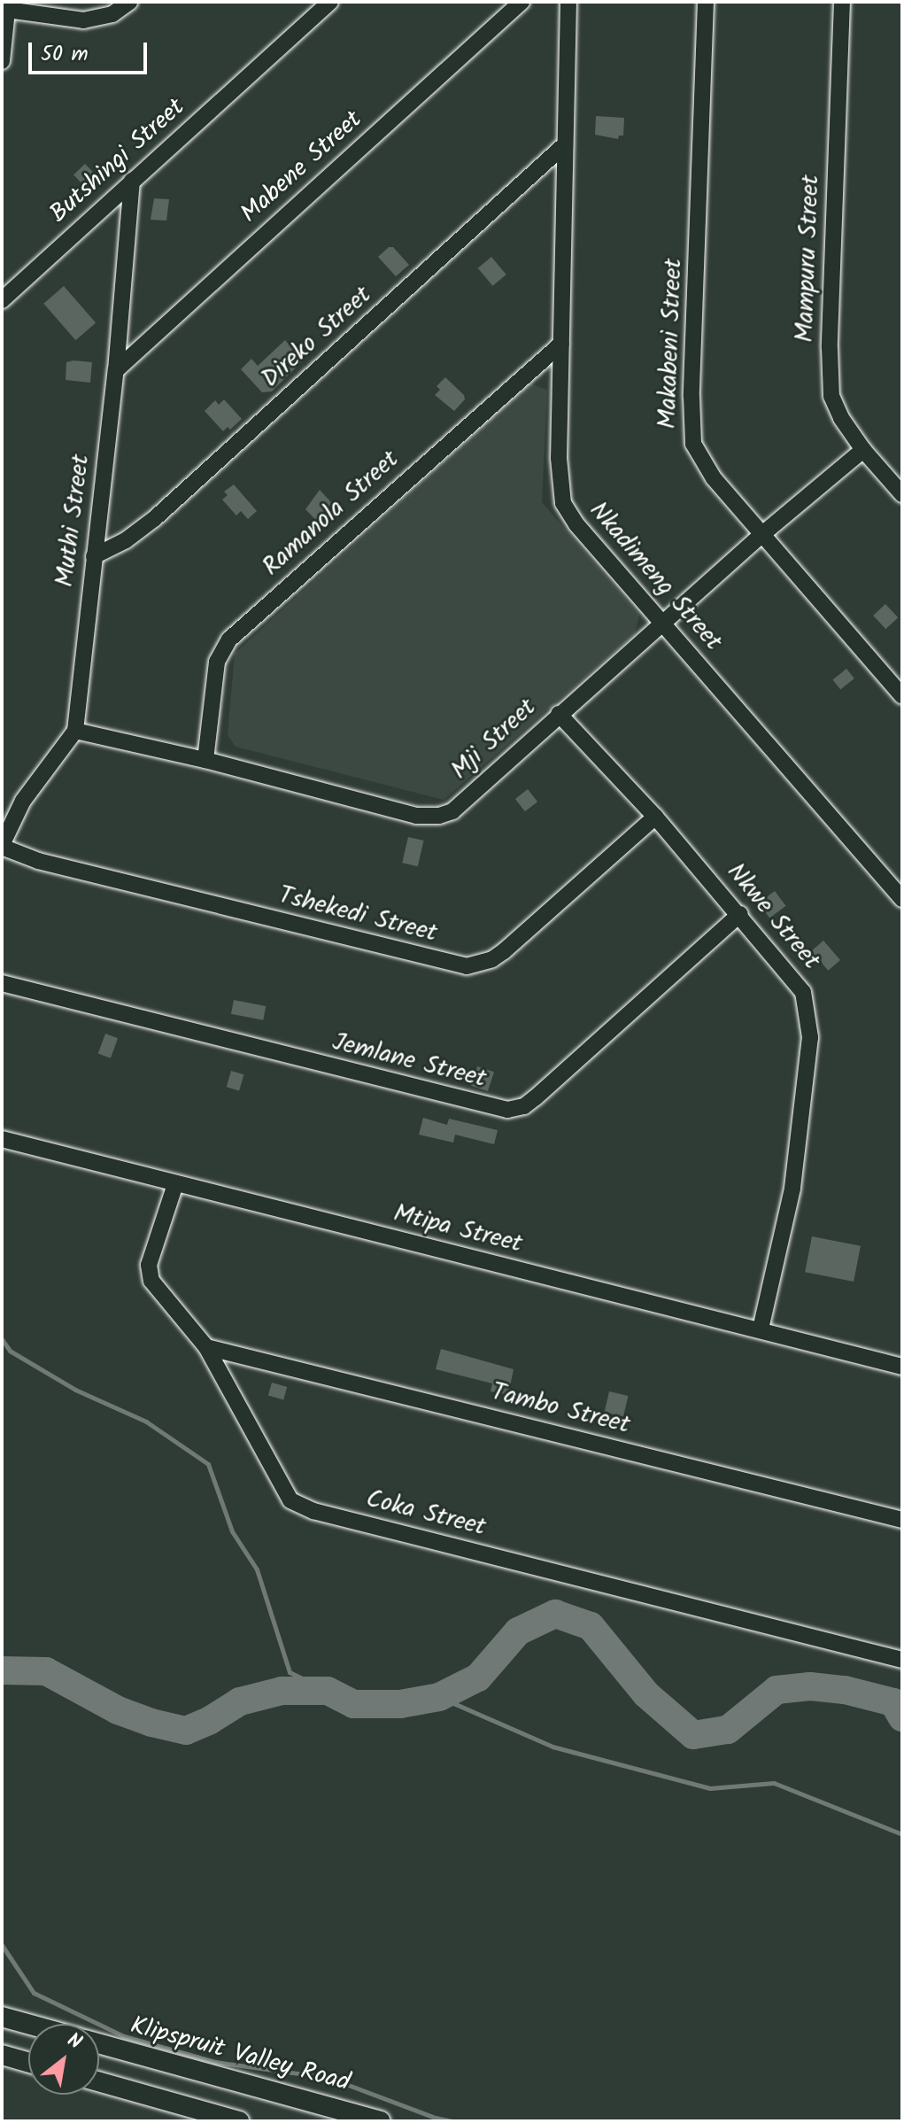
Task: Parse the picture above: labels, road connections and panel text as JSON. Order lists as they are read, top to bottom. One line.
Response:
{"streets":{"main road":["Klipspruit Valley Road"],"street":["Butshingi Street","Mabene Street","Mampuru Street","Direko Street","Makabeni Street","Ramanola Street","Muthi Street","Nkadimeng Street","Mji Street","Tshekedi Street","Nkwe Street","Jemlane Street","Mtipa Street","Tambo Street","Coka Street"]},"crossings":[["Butshingi Street","Muthi Street"],["Mabene Street","Muthi Street"],["Mampuru Street","Mji Street"],["Direko Street","Muthi Street"],["Direko Street","Nkadimeng Street"],["Makabeni Street","Mji Street"],["Ramanola Street","Nkadimeng Street"],["Ramanola Street","Mji Street"],["Muthi Street","Mji Street"],["Nkadimeng Street","Mji Street"],["Mji Street","Nkwe Street"],["Tshekedi Street","Nkwe Street"],["Nkwe Street","Jemlane Street"],["Nkwe Street","Mtipa Street"],["Mtipa Street","Coka Street"],["Tambo Street","Coka Street"]],"scale_bar":"50 m","north":"top right"}
